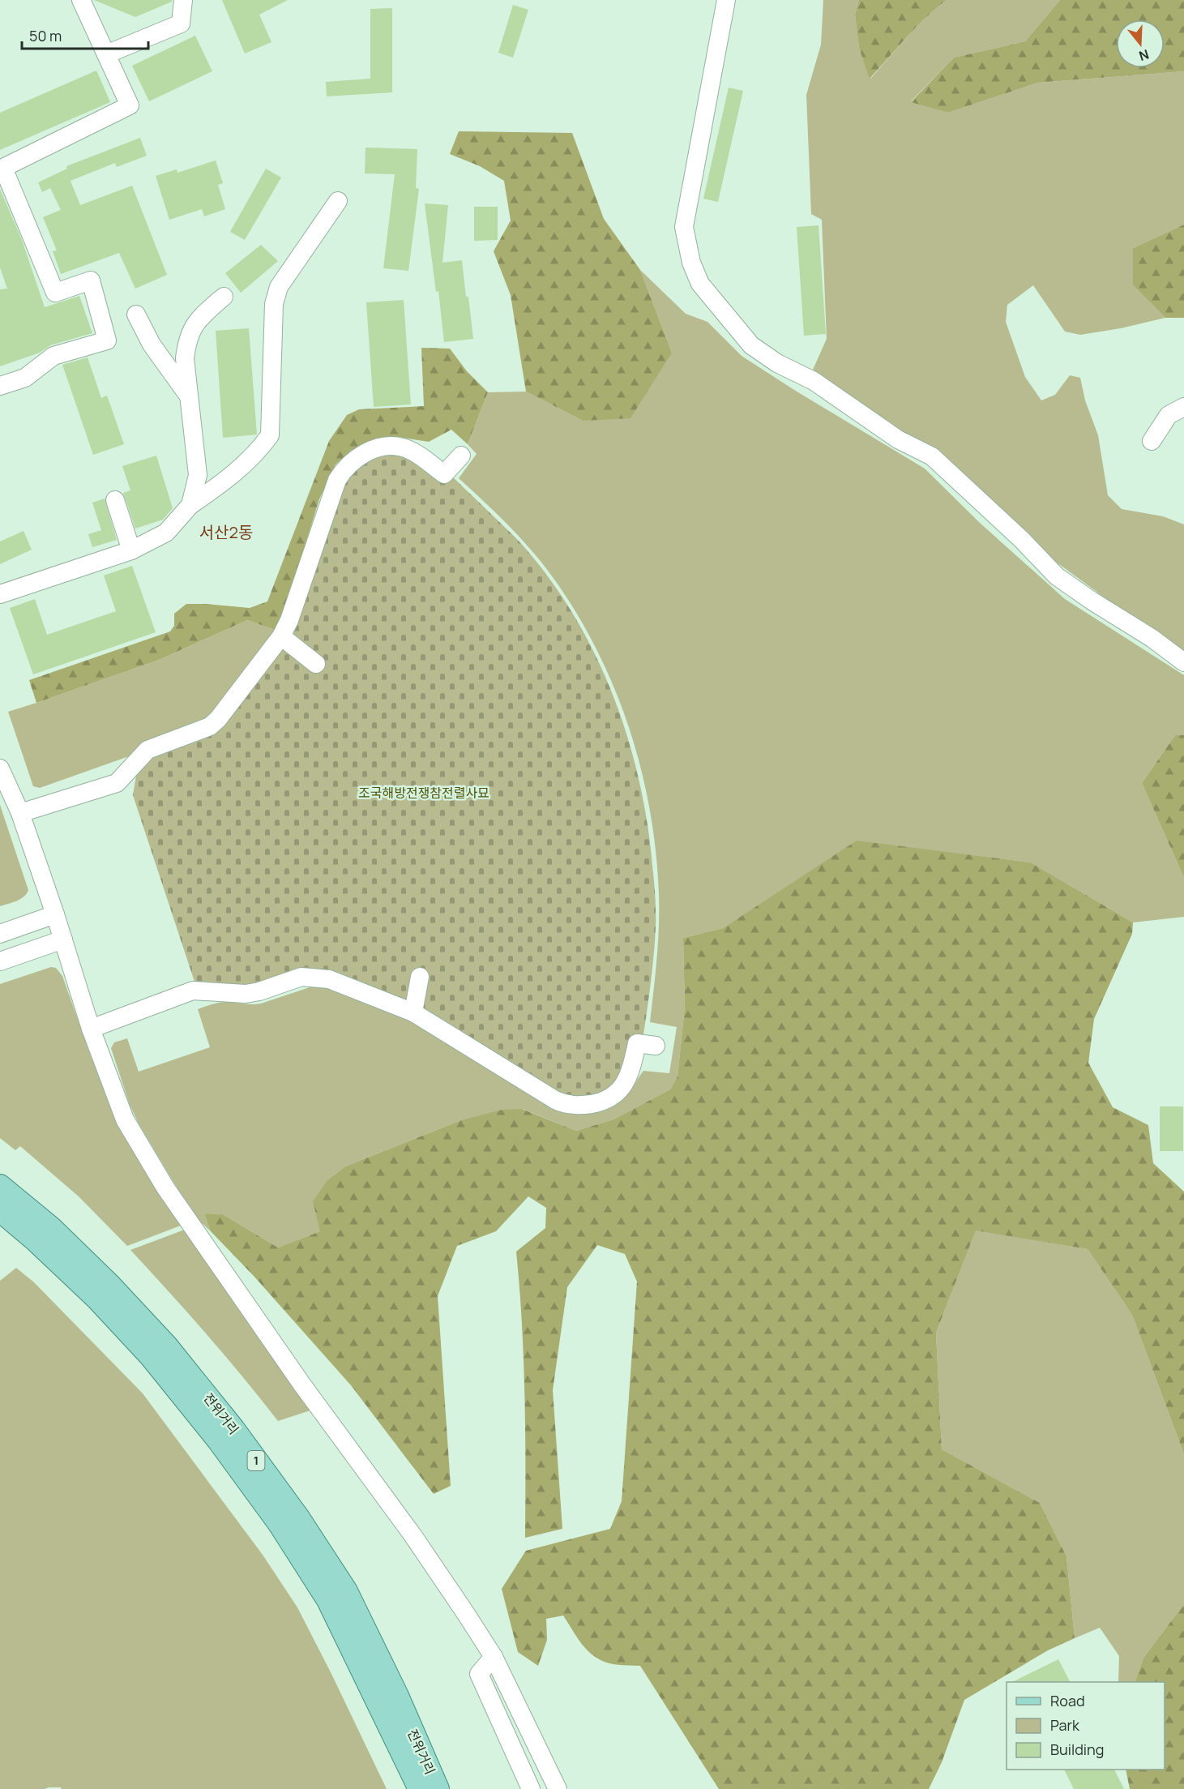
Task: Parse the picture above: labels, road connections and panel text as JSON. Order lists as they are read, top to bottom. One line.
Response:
{"streets":{"main road":["전위거리","1"]},"districts":["서산2동"],"parks":["조국해방전쟁참전렬사묘"],"legend":["Road","Park","Building"],"scale_bar":"50 m","north":"bottom"}
